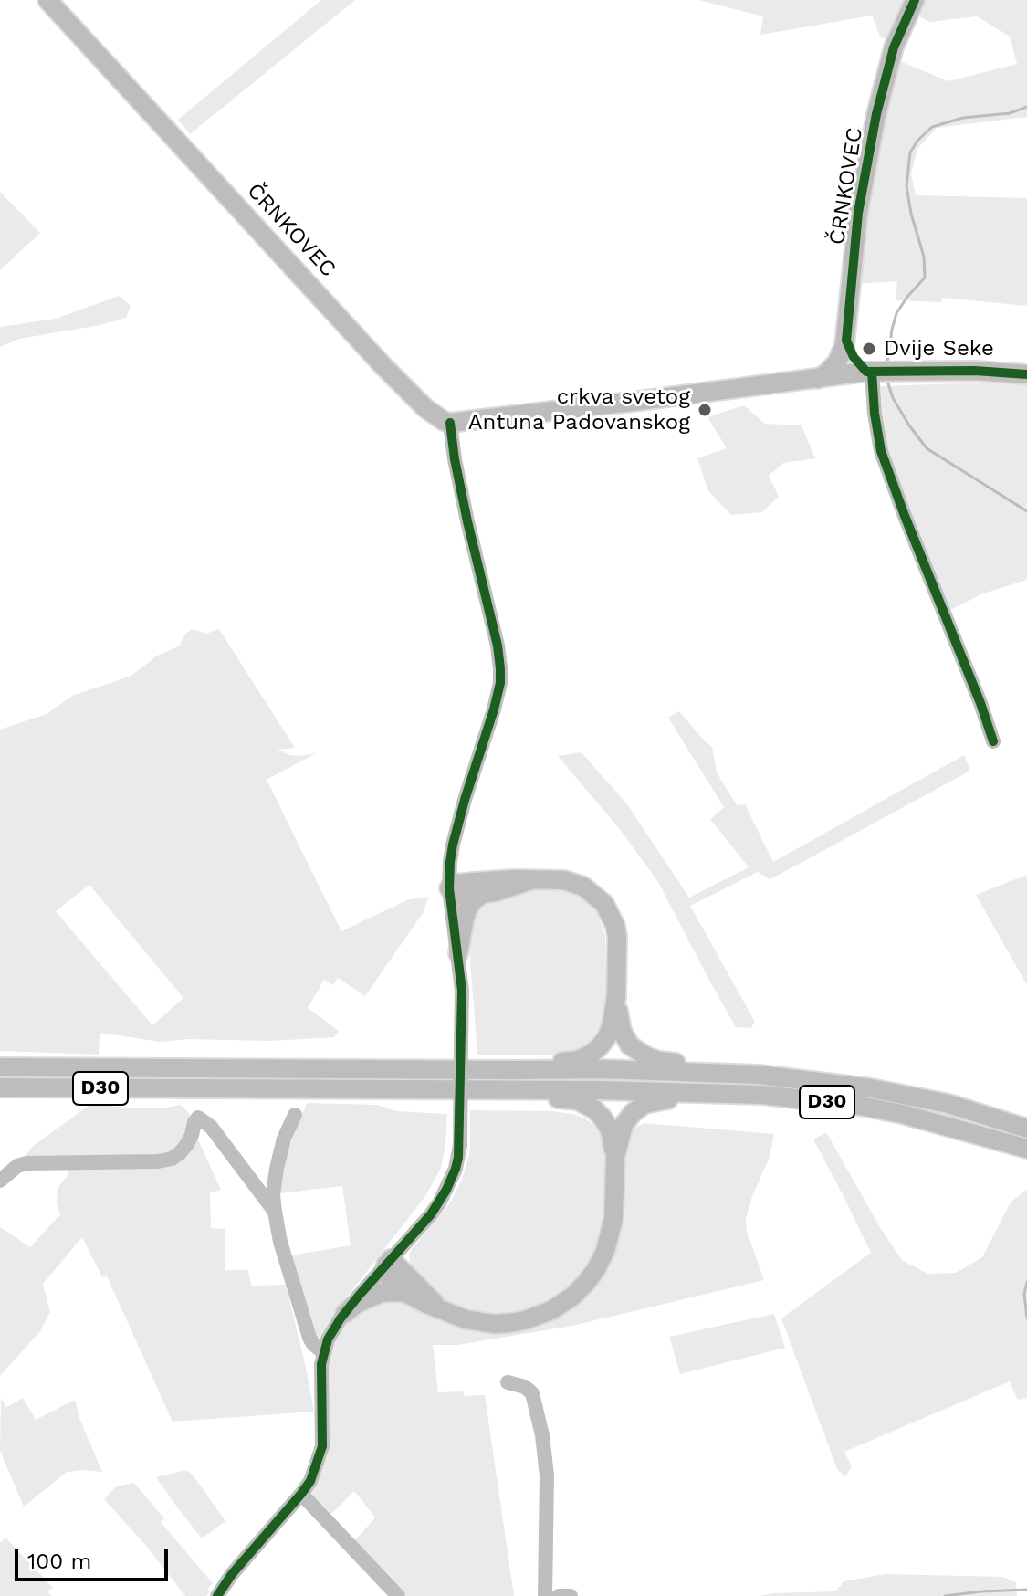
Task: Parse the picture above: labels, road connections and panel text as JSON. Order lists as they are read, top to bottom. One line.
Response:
{"streets":{"main road":["ČRNKOVEC","D30"]},"places":["Dvije Seke","crkva svetog Antuna Padovanskog"],"scale_bar":"100 m"}
